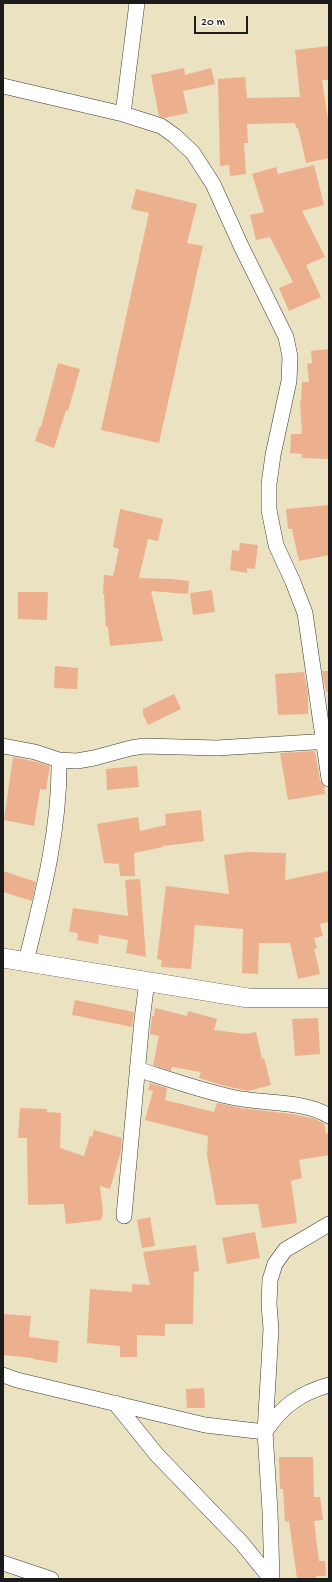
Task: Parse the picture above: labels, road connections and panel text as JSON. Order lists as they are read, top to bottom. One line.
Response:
{"scale_bar":"20 m"}
